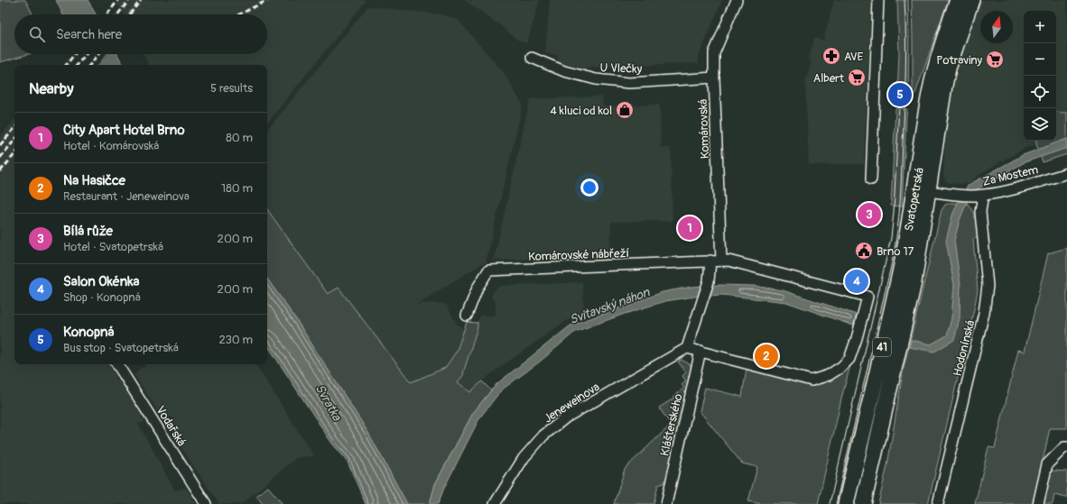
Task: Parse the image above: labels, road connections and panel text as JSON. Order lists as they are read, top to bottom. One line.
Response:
{"streets":{"main road":["Svatopetrská","41"],"street":["U Vlečky","Komárovská","Za Mostem","Komárovské nábřeží","Hodonínská","Jeneweinova","Klášterského","Vodařská"]},"crossings":[["U Vlečky","Komárovská"],["Komárovská","Komárovské nábřeží"],["Za Mostem","Svatopetrská"],["Za Mostem","Hodonínská"],["Komárovské nábřeží","Klášterského"]],"water":["Svitavský náhon","Svratka"],"places":{"pharmacy":["AVE"],"supermarket":["Potraviny","Albert"],"shop":["4 kluci od kol"],"public building":["Brno 17"]},"north":"top","page":{"map_buttons":["+","−"],"search":"Search here","heading":["Nearby","5 results"],"pins":["5","3","1","4","2"],"list":[{"mark":"1","name":"City Apart Hotel Brno","note":"Hotel · Komárovská","value":"80 m"},{"mark":"2","name":"Na Hasičce","note":"Restaurant · Jeneweinova","value":"180 m"},{"mark":"3","name":"Bílá růže","note":"Hotel · Svatopetrská","value":"200 m"},{"mark":"4","name":"Salon Okénka","note":"Shop · Konopná","value":"200 m"},{"mark":"5","name":"Konopná","note":"Bus stop · Svatopetrská","value":"230 m"}]}}
